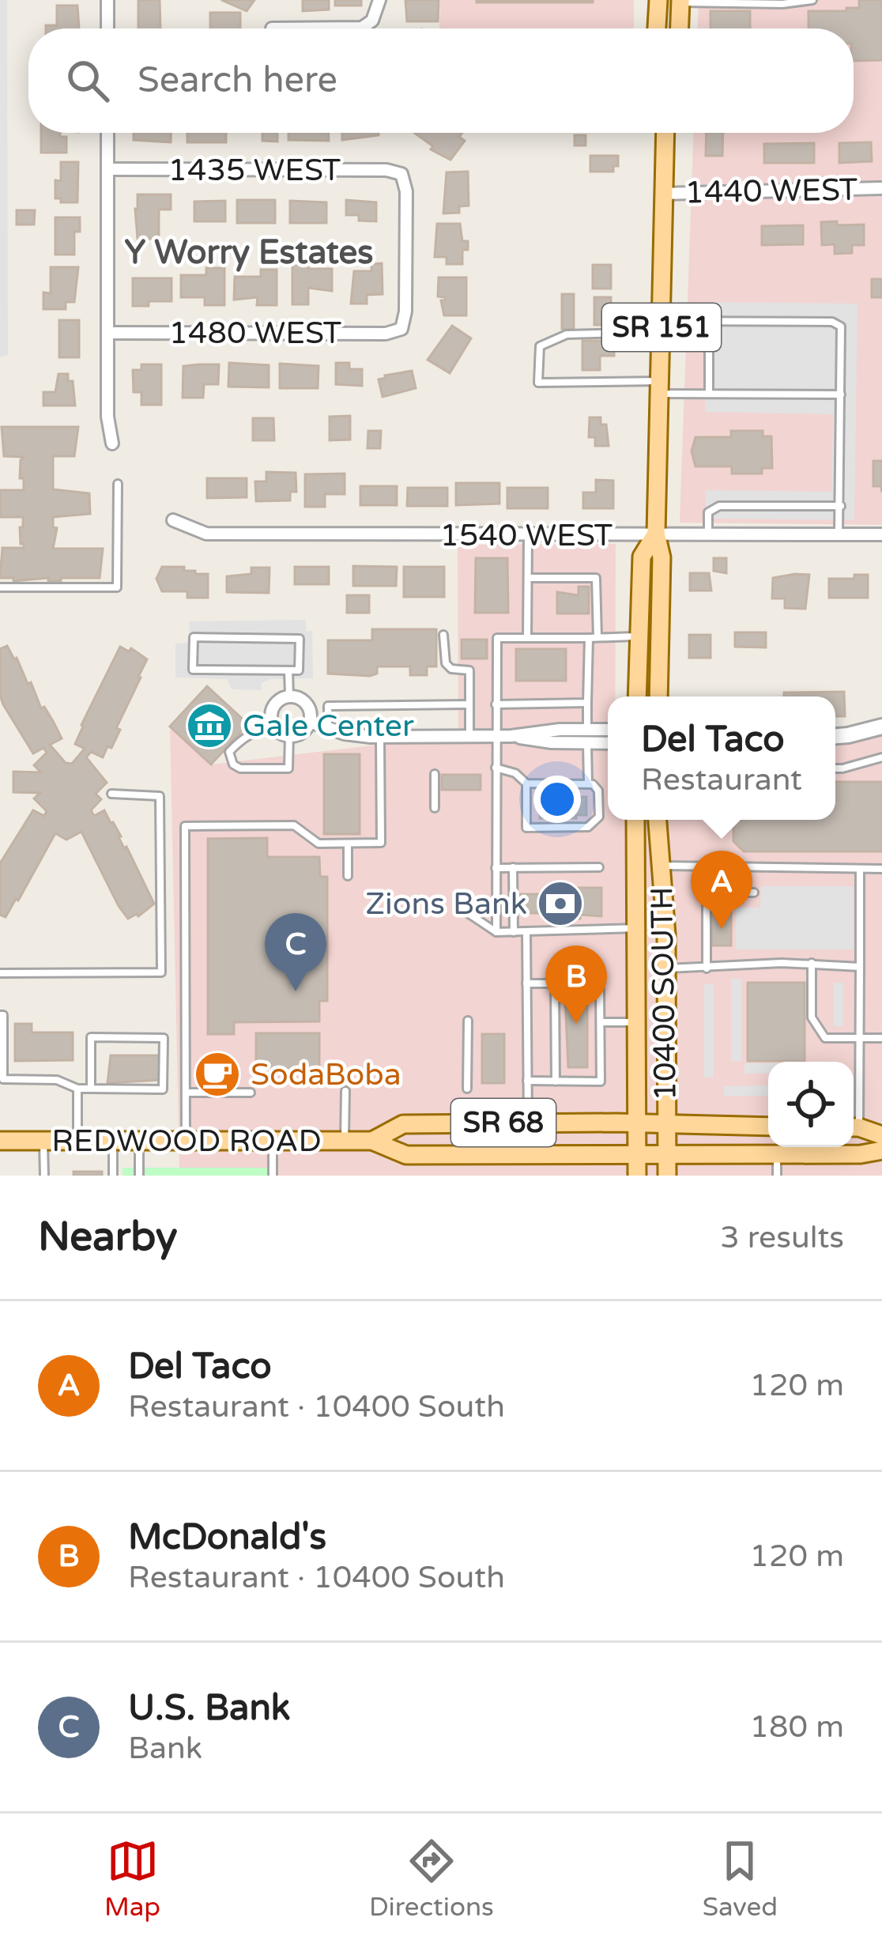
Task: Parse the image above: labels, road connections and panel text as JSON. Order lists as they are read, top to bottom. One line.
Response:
{"streets":{"main road":["SR 151","10400 SOUTH","SR 68","REDWOOD ROAD"],"street":["1435 WEST","1440 WEST","1480 WEST","1540 WEST"]},"crossings":[["1435 WEST","1480 WEST"],["1440 WEST","SR 151"],["SR 151","1540 WEST"],["10400 SOUTH","REDWOOD ROAD"]],"districts":["Y Worry Estates"],"places":{"museum":["Gale Center"],"bank":["Zions Bank"],"cafe":["SodaBoba"]},"page":{"search":"Search here","popup":["Del Taco","Restaurant"],"pins":["A","C","B"],"heading":["Nearby","3 results"],"list":[{"mark":"A","name":"Del Taco","note":"Restaurant · 10400 South","value":"120 m"},{"mark":"B","name":"McDonald's","note":"Restaurant · 10400 South","value":"120 m"},{"mark":"C","name":"U.S. Bank","note":"Bank","value":"180 m"}],"nav":["Map","Directions","Saved"]}}
